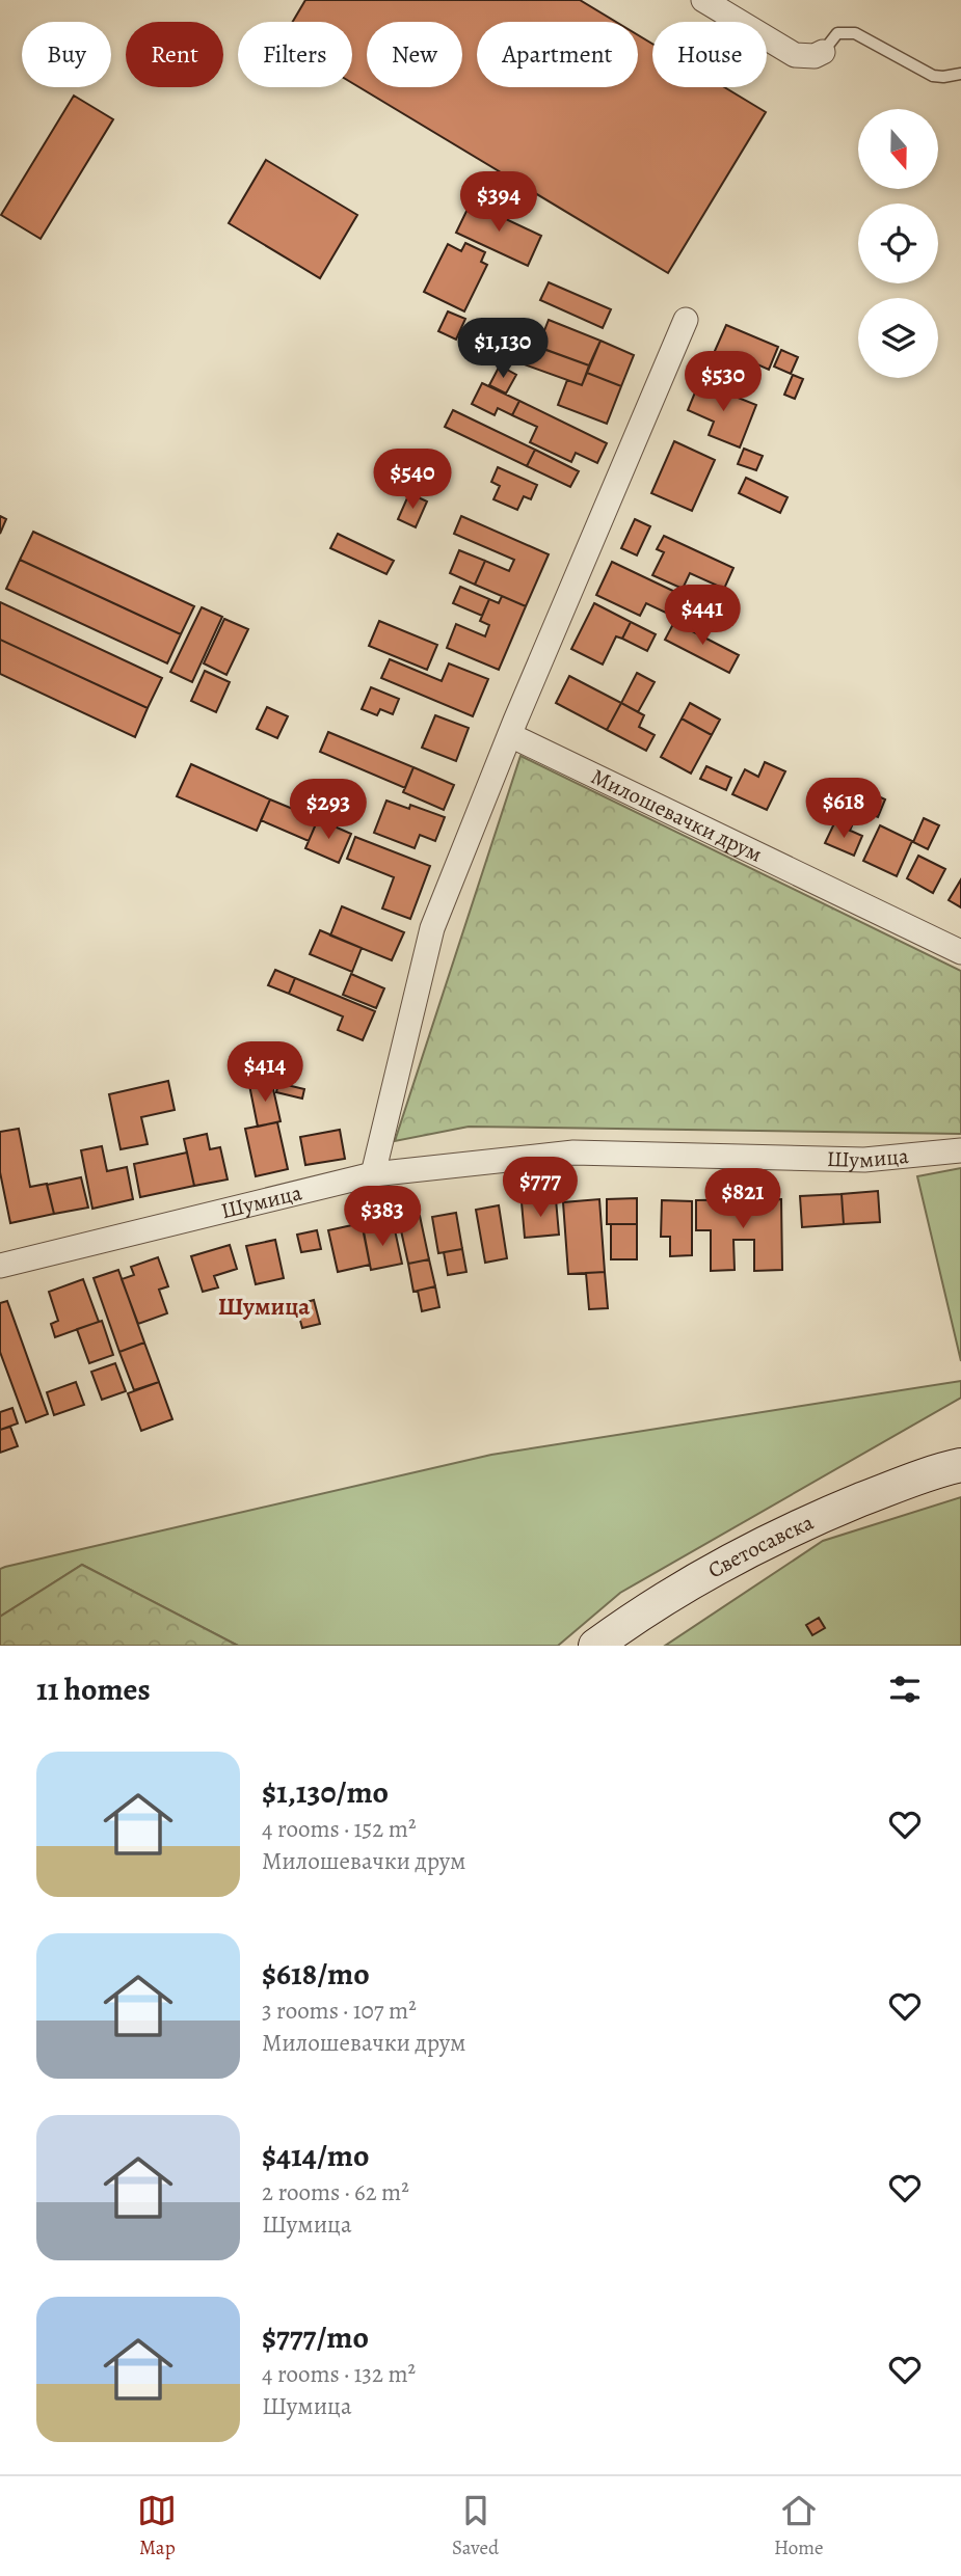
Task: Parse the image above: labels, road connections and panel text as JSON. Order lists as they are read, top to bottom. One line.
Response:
{"streets":{"main road":["Светосавска"],"street":["Милошевачки друм","Шумица"]},"districts":["Шумица"],"north":"bottom","page":{"chip":["Buy","Rent","Filters","New","Apartment","House"],"price":["$394","$1,130","$530","$540","$441","$618","$293","$414","$777","$821","$383"],"heading":"11 homes","list":[{"name":"$1,130/mo","note":"4 rooms · 152 m² · Милошевачки друм"},{"name":"$618/mo","note":"3 rooms · 107 m² · Милошевачки друм"},{"name":"$414/mo","note":"2 rooms · 62 m² · Шумица"},{"name":"$777/mo","note":"4 rooms · 132 m² · Шумица"}],"tabs":["Map","Saved","Home"]}}
